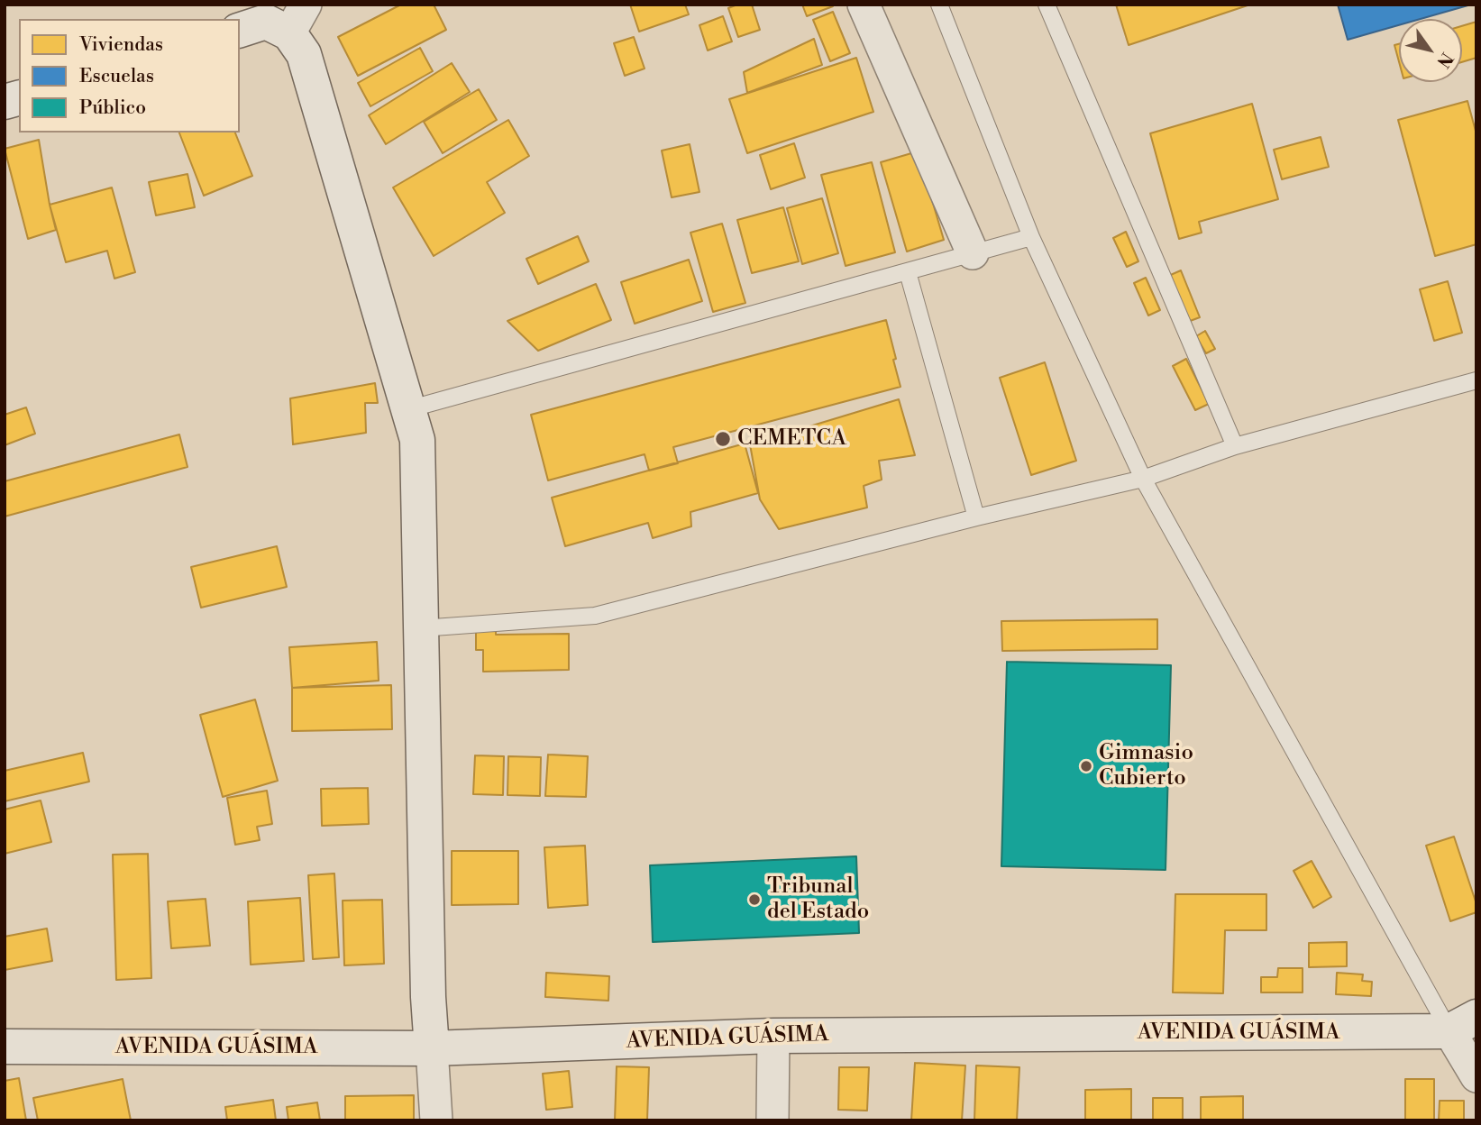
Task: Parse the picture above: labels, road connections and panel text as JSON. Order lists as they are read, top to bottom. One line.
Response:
{"streets":{"main road":["AVENIDA GUÁSIMA"]},"places":["CEMETCA","Gimnasio Cubierto","Tribunal del Estado"],"legend":["Viviendas","Escuelas","Público"],"north":"bottom right"}
